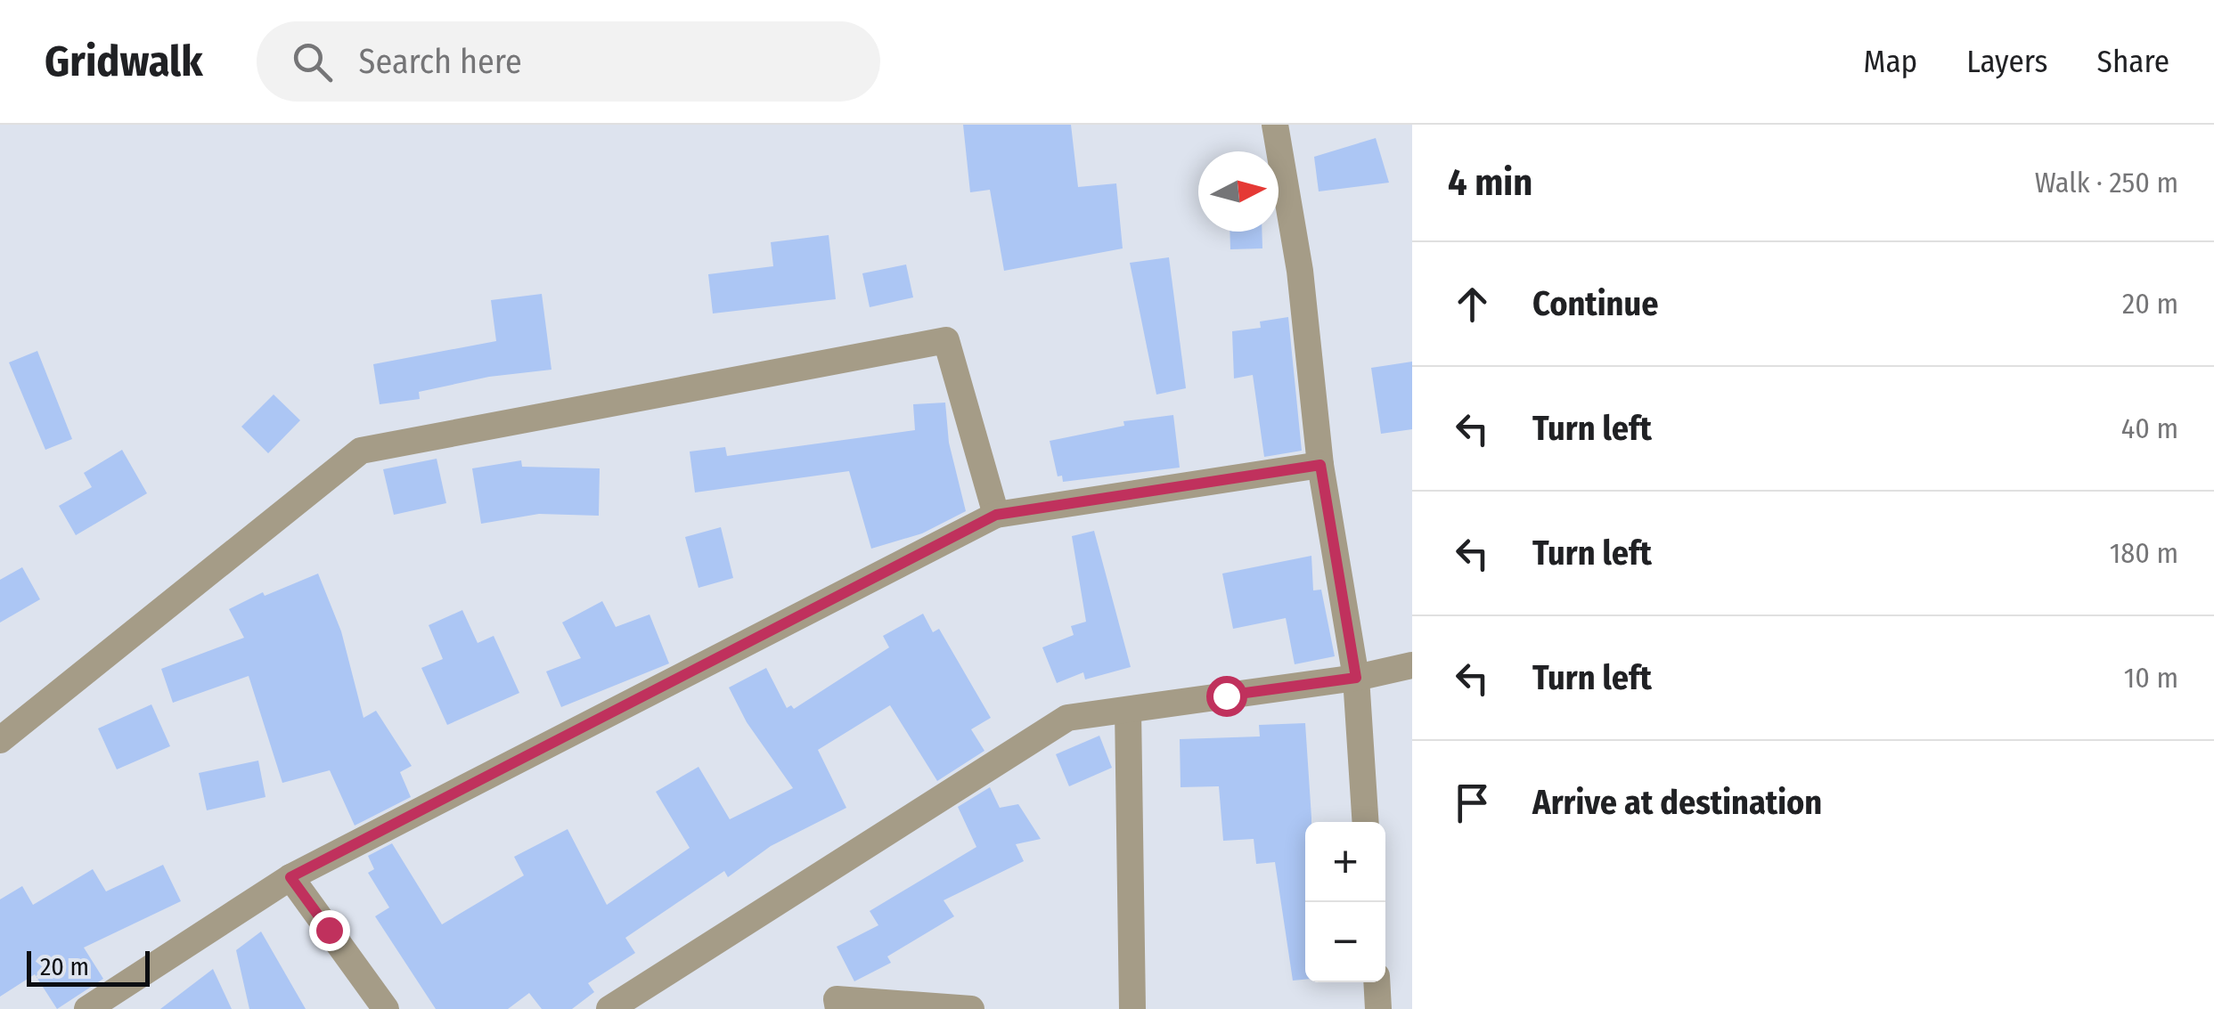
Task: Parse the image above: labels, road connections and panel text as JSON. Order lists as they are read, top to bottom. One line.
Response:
{"scale_bar":"20 m","north":"right","page":{"header":"Gridwalk","search":"Search here","nav":["Map","Layers","Share"],"heading":["4 min","Walk · 250 m"],"list":[["Continue","20 m"],["Turn left","40 m"],["Turn left","180 m"],["Turn left","10 m"],"Arrive at destination"],"map_buttons":["+","−"],"scale":"20 m"}}
